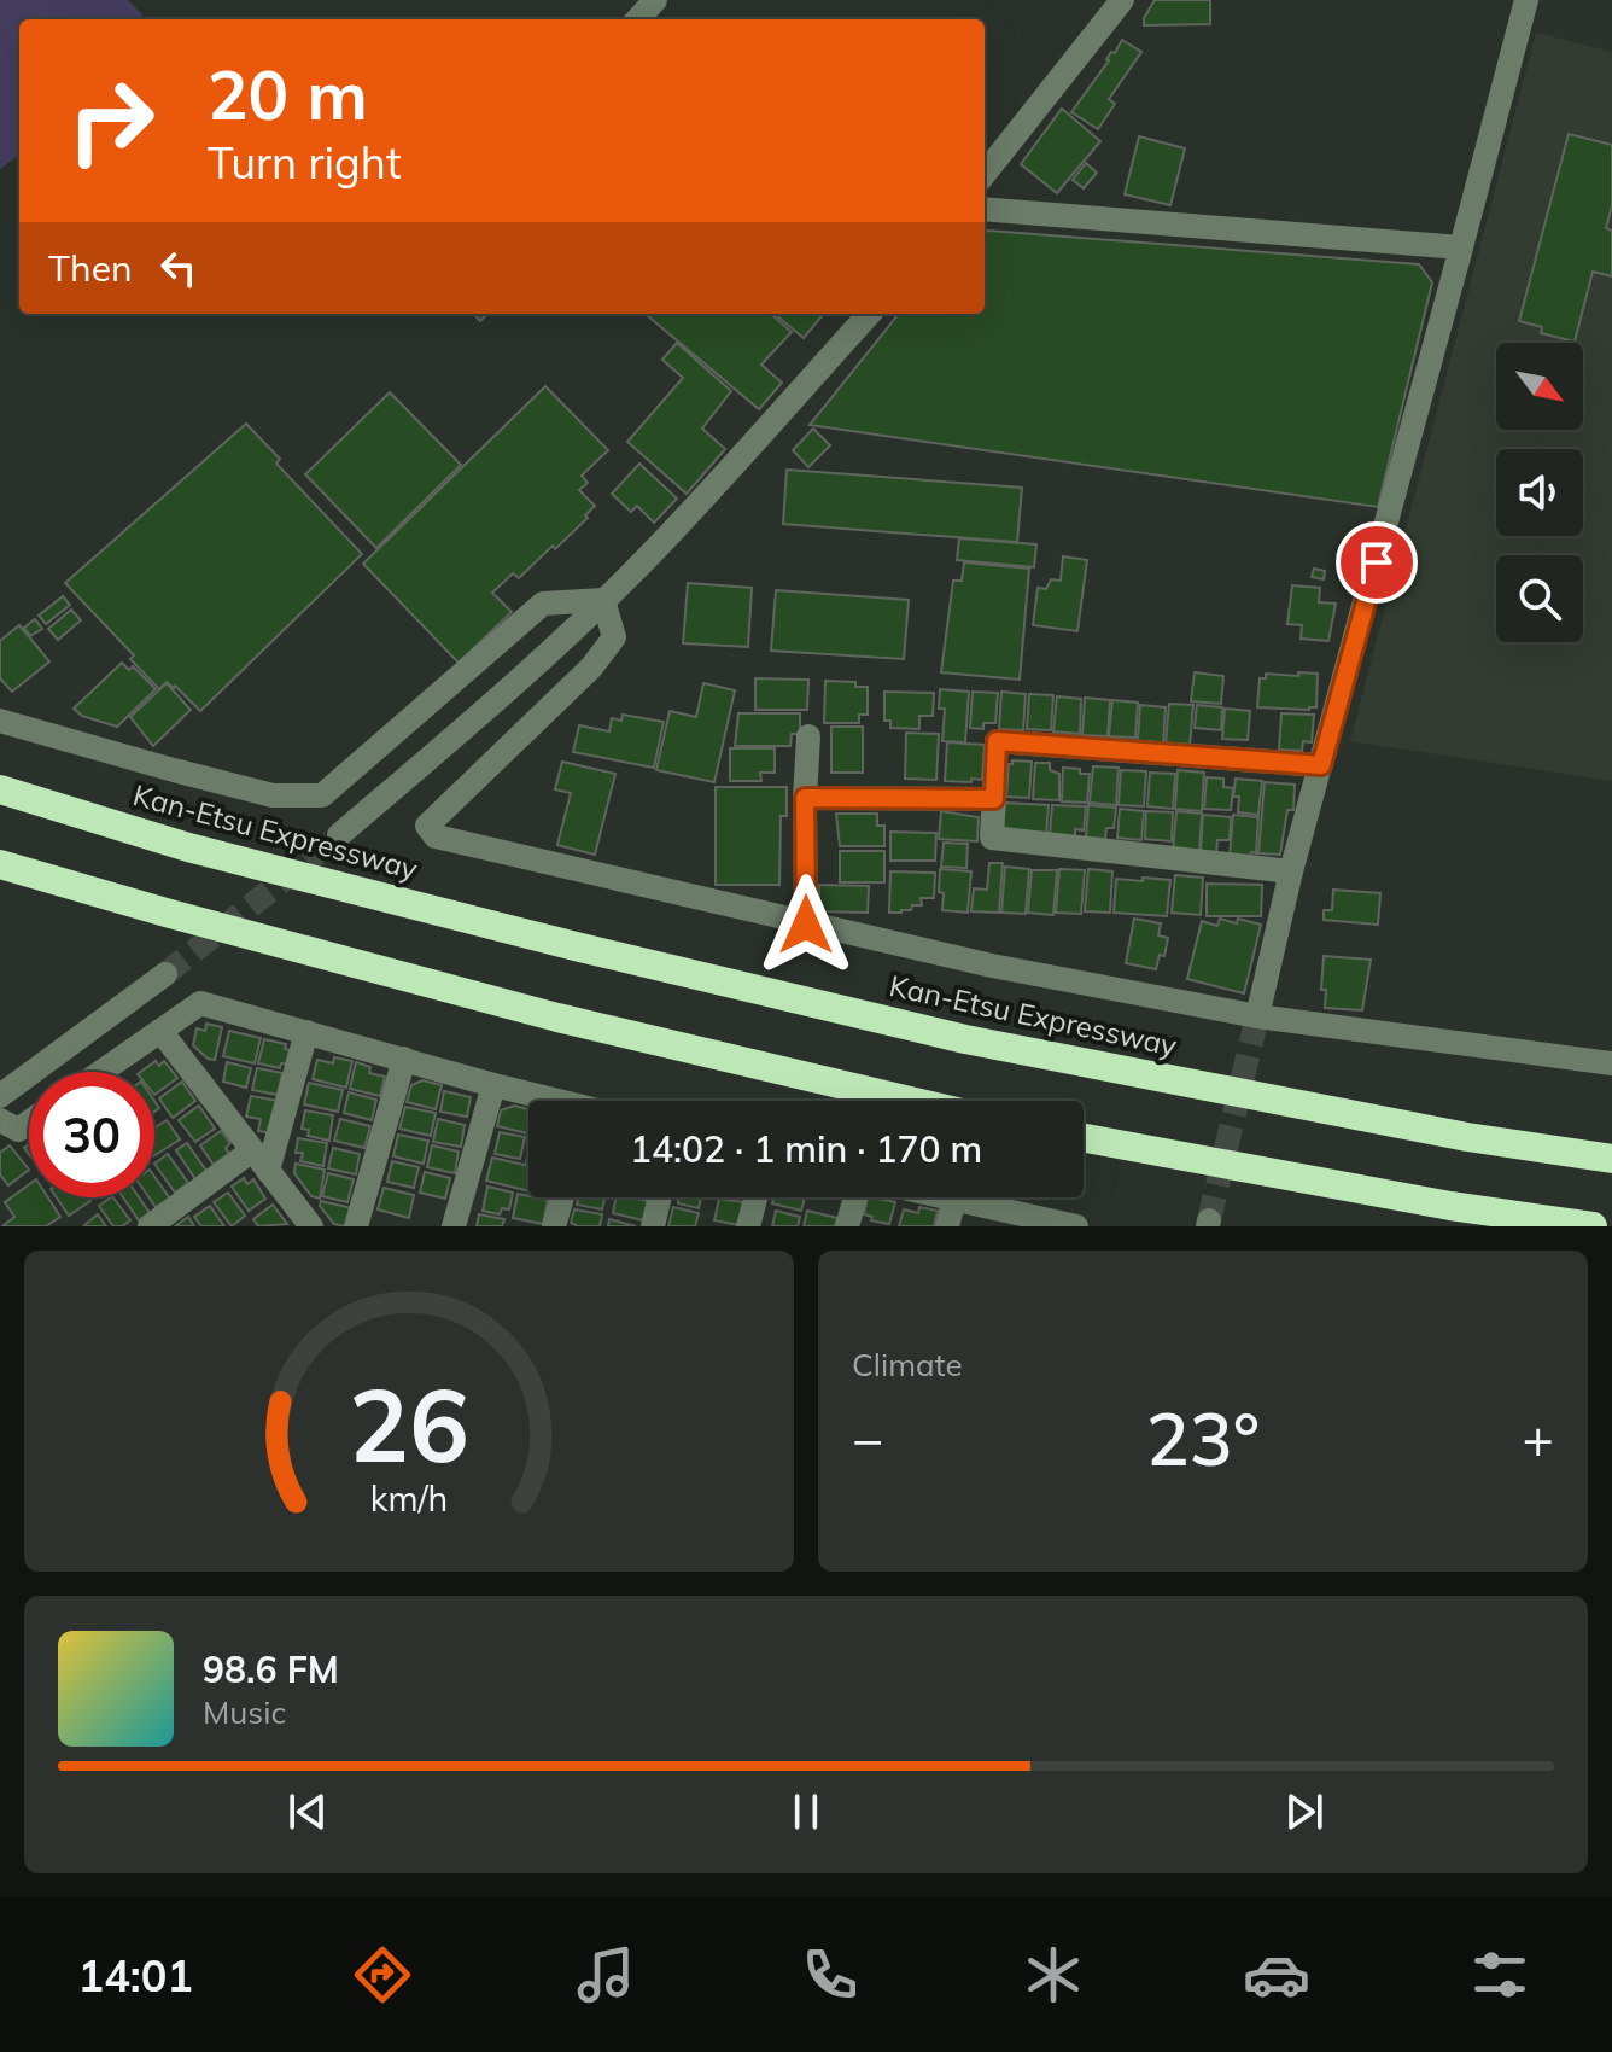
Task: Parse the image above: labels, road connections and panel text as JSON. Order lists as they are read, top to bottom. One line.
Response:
{"streets":{"highway":["Kan-Etsu Expressway"]},"north":"bottom right","page":{"turn":["20 m","Turn right"],"then":"Then","limit":"30","trip":"14:02 · 1 min · 170 m","tile":"Climate","heat":["−","23°","+"],"song":["98.6 FM","Music"],"tabs":"14:01","gauge":["26","km/h"]}}
